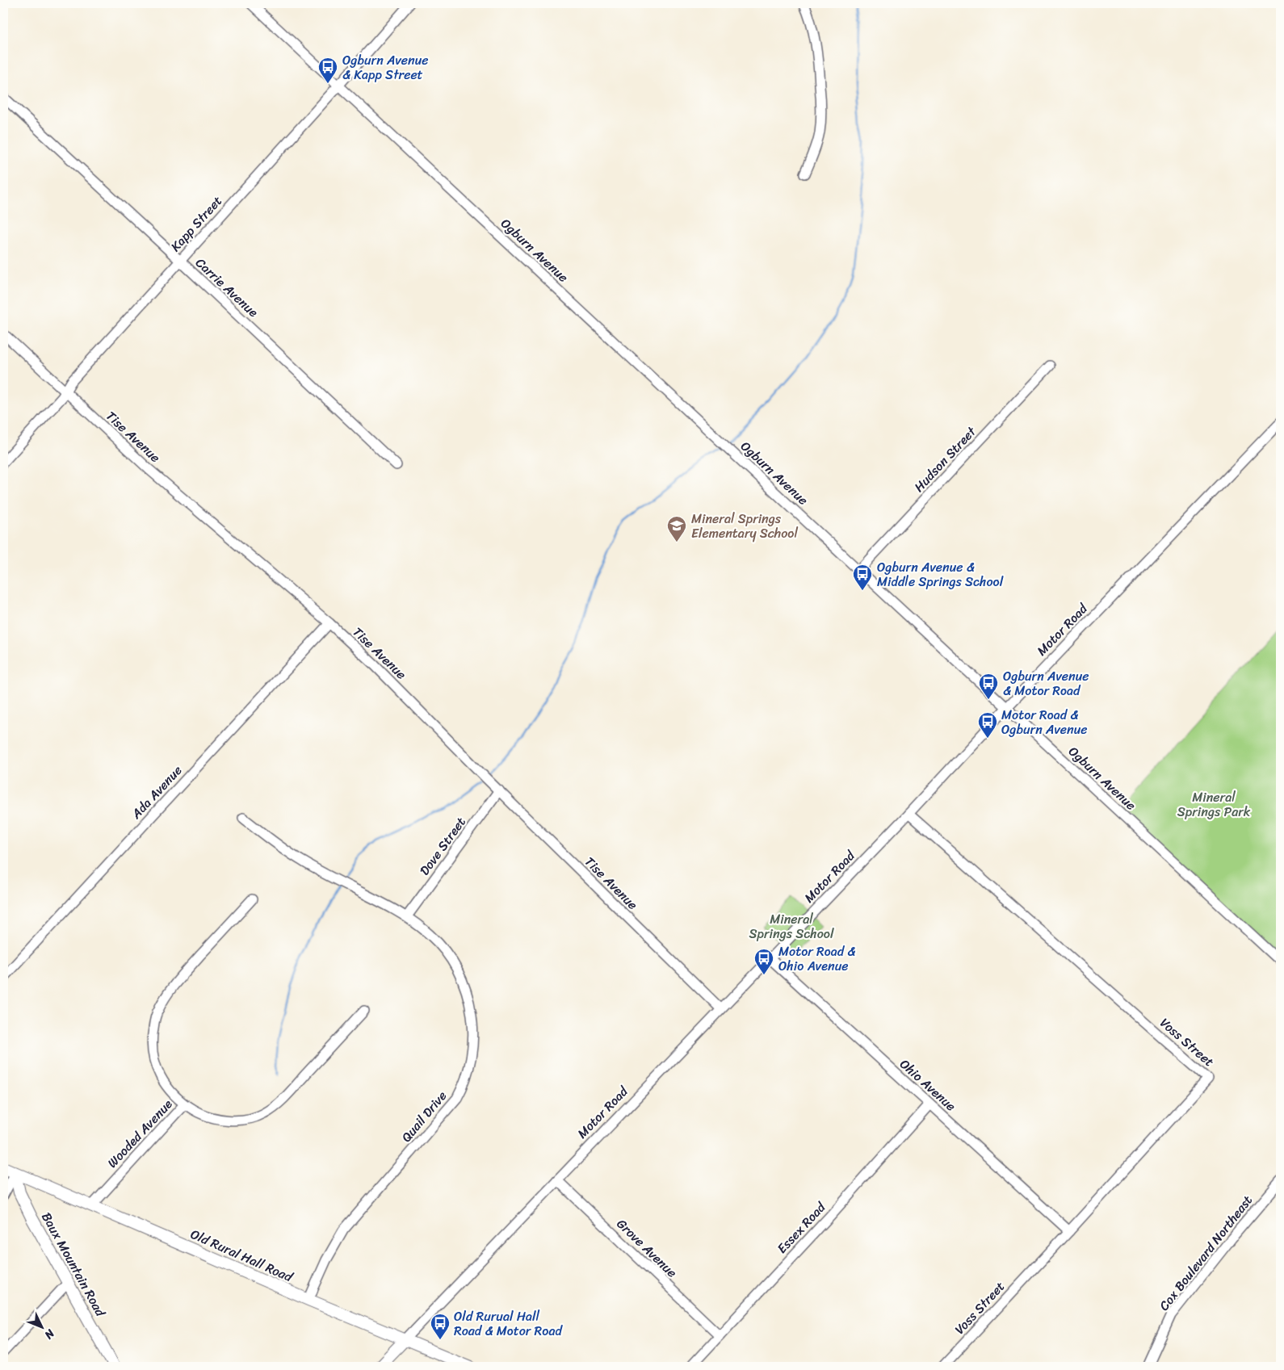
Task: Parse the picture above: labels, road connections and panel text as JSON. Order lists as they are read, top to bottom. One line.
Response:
{"streets":{"main road":["Motor Road","Old Rural Hall Road","Baux Mountain Road"],"street":["Kapp Street","Ogburn Avenue","Carrie Avenue","Tise Avenue","Hudson Street","Ada Avenue","Dove Street","Voss Street","Ohio Avenue","Quail Drive","Wooded Avenue","Essex Road","Grove Avenue","Cox Boulevard Northeast"]},"crossings":[["Kapp Street","Ogburn Avenue"],["Kapp Street","Carrie Avenue"],["Kapp Street","Tise Avenue"],["Ogburn Avenue","Hudson Street"],["Ogburn Avenue","Motor Road"],["Tise Avenue","Motor Road"],["Tise Avenue","Ada Avenue"],["Tise Avenue","Dove Street"],["Motor Road","Voss Street"],["Motor Road","Ohio Avenue"],["Motor Road","Grove Avenue"],["Motor Road","Old Rural Hall Road"],["Dove Street","Quail Drive"],["Voss Street","Ohio Avenue"],["Ohio Avenue","Essex Road"],["Quail Drive","Old Rural Hall Road"],["Wooded Avenue","Old Rural Hall Road"],["Essex Road","Grove Avenue"],["Old Rural Hall Road","Baux Mountain Road"]],"parks":["Mineral Springs Park","Mineral Springs School"],"places":{"bus stop":["Ogburn Avenue & Kapp Street","Ogburn Avenue & Middle Springs School","Ogburn Avenue & Motor Road","Motor Road & Ogburn Avenue","Motor Road & Ohio Avenue","Old Rurual Hall Road & Motor Road"],"school or university":["Mineral Springs Elementary School"]},"north":"bottom right"}
